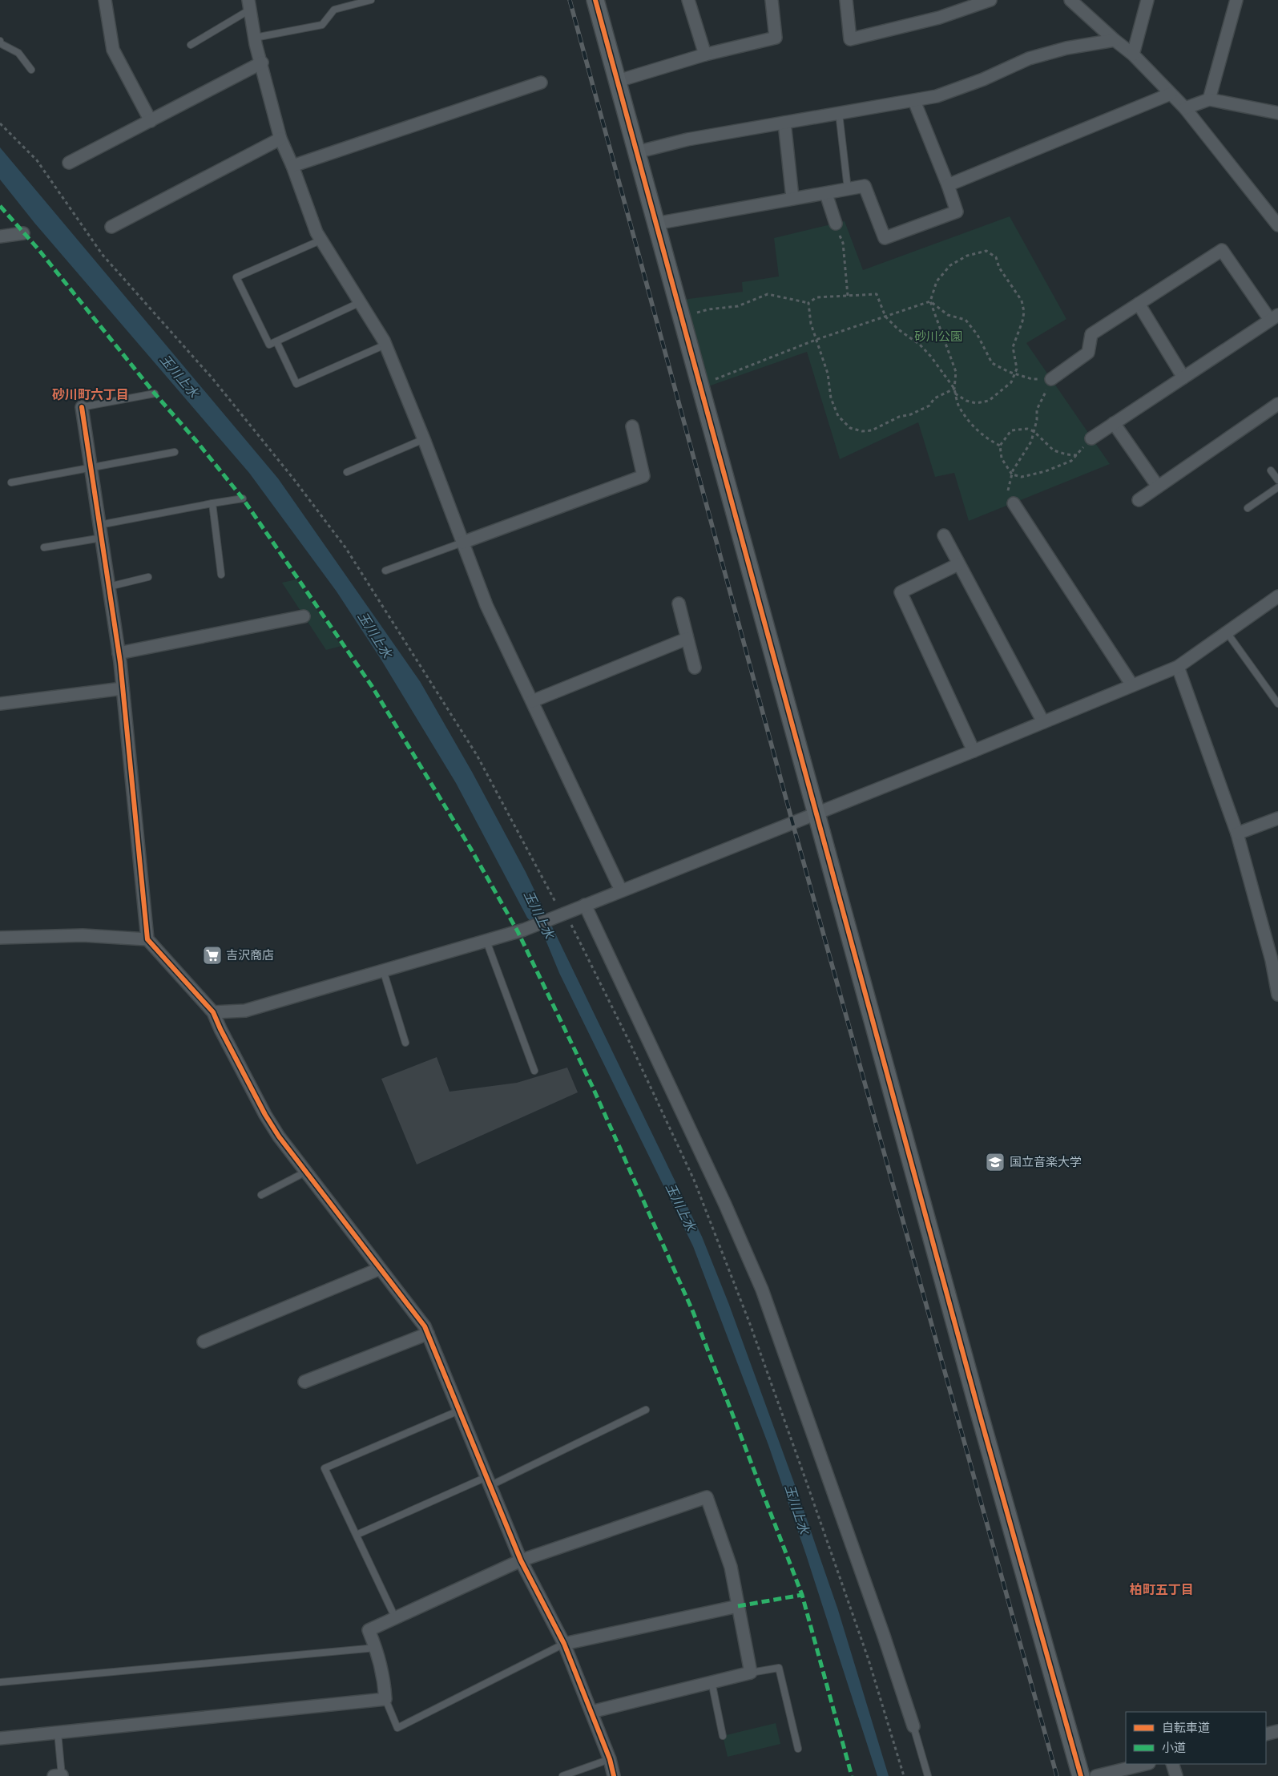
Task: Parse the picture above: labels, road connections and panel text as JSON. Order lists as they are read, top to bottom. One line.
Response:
{"districts":["砂川町六丁目","柏町五丁目"],"water":["玉川上水"],"parks":["砂川公園"],"places":{"supermarket":["吉沢商店"],"school or university":["国立音楽大学"]},"legend":["自転車道","小道"]}
